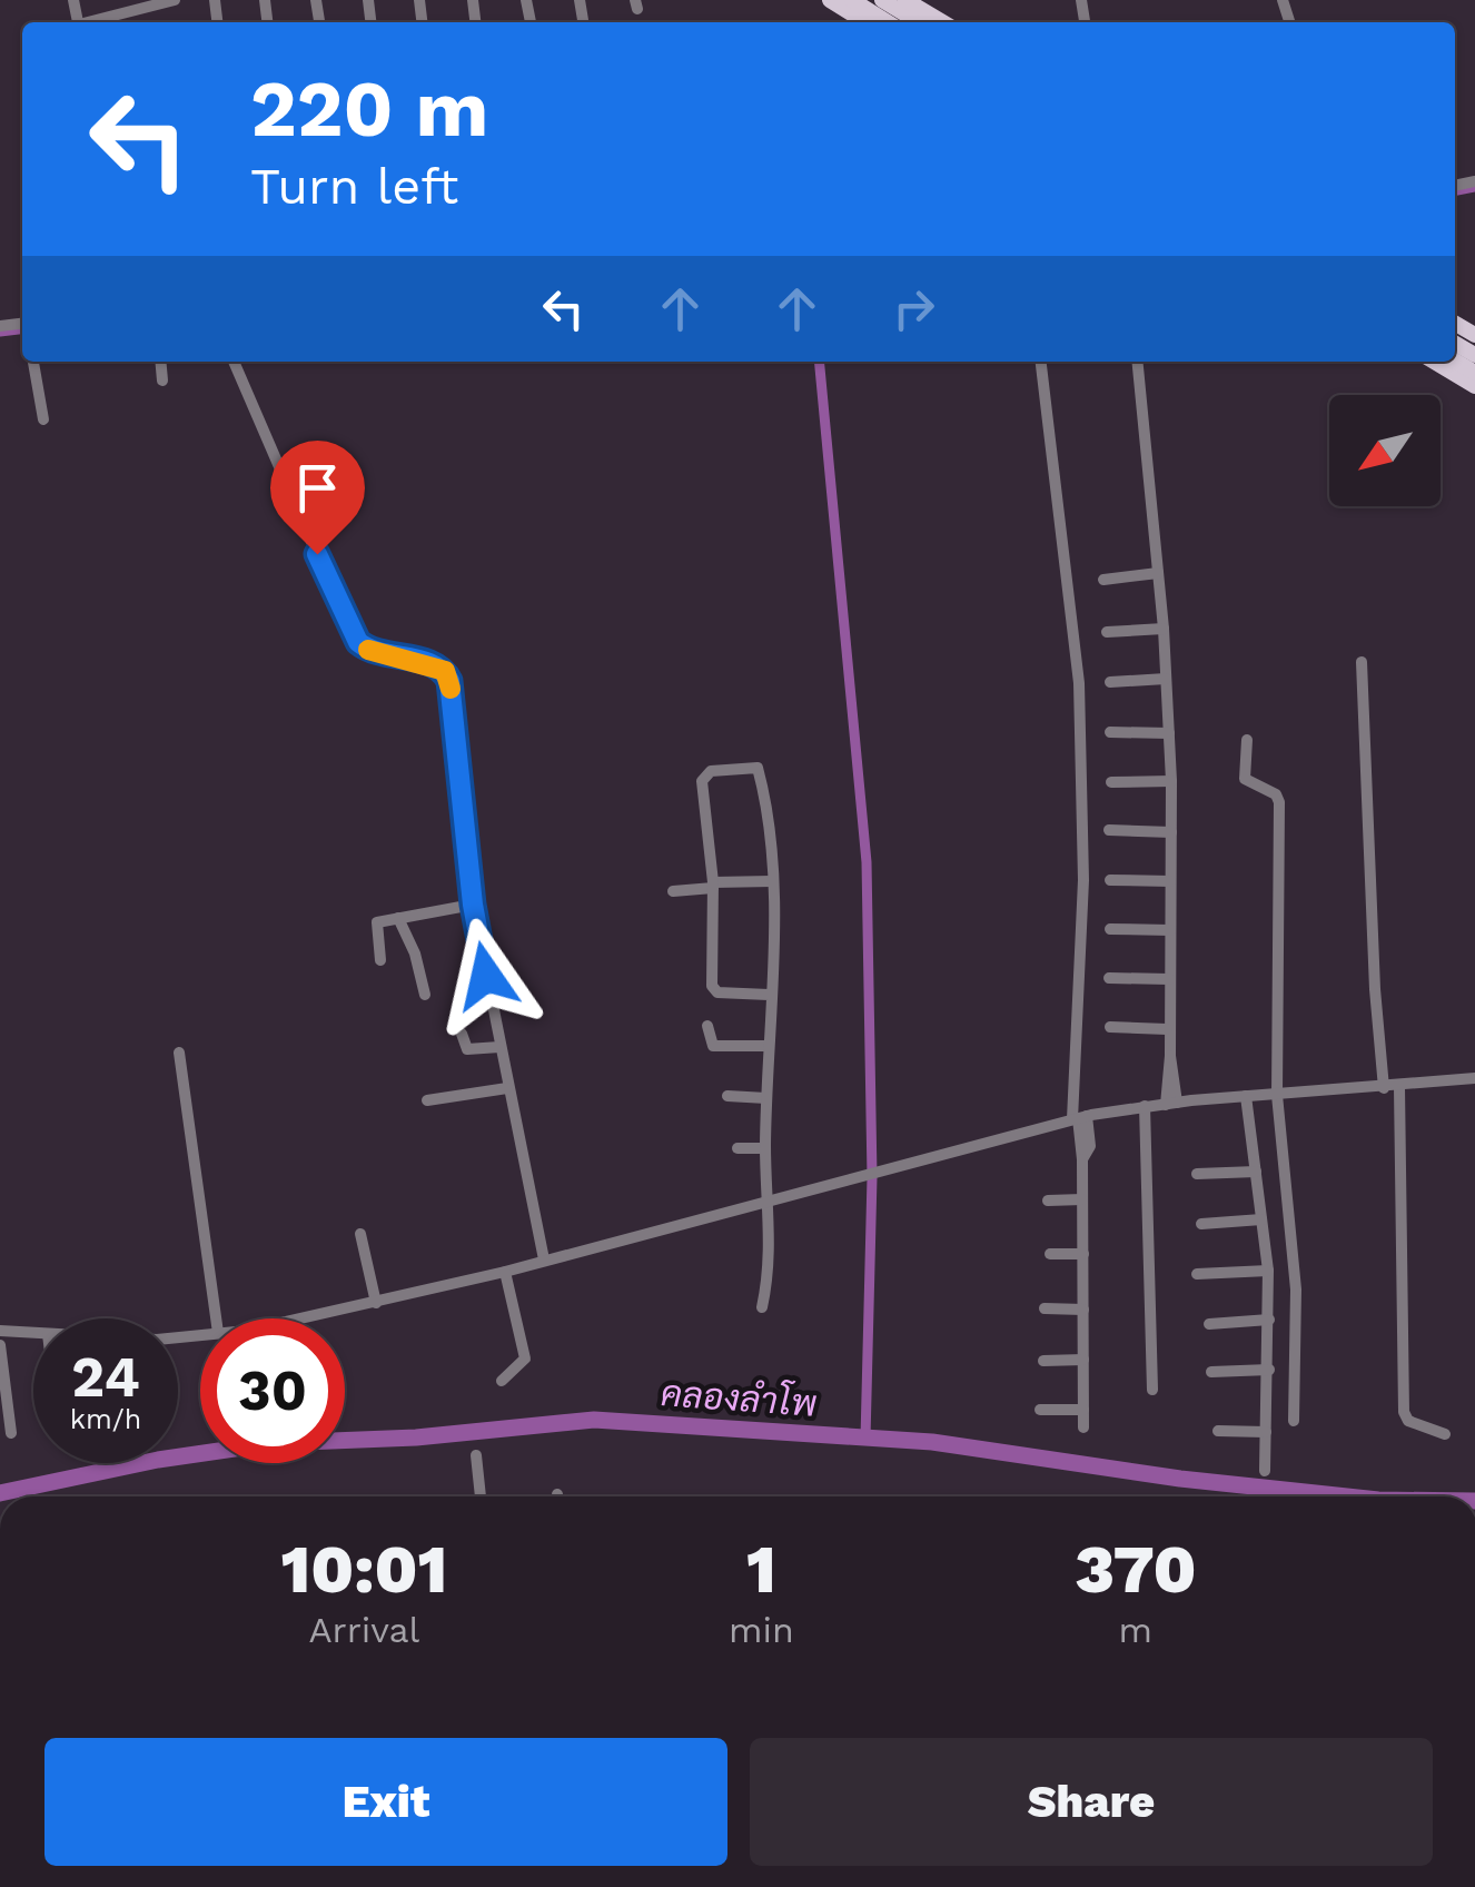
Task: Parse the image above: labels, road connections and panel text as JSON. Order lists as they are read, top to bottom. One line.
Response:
{"water":["คลองลำโพ"],"north":"bottom left","page":{"turn":["220 m","Turn left"],"speed":"24 km/h","limit":"30","eta":["10:01","Arrival","1","min","370","m"],"buttons":["Exit","Share"]}}
